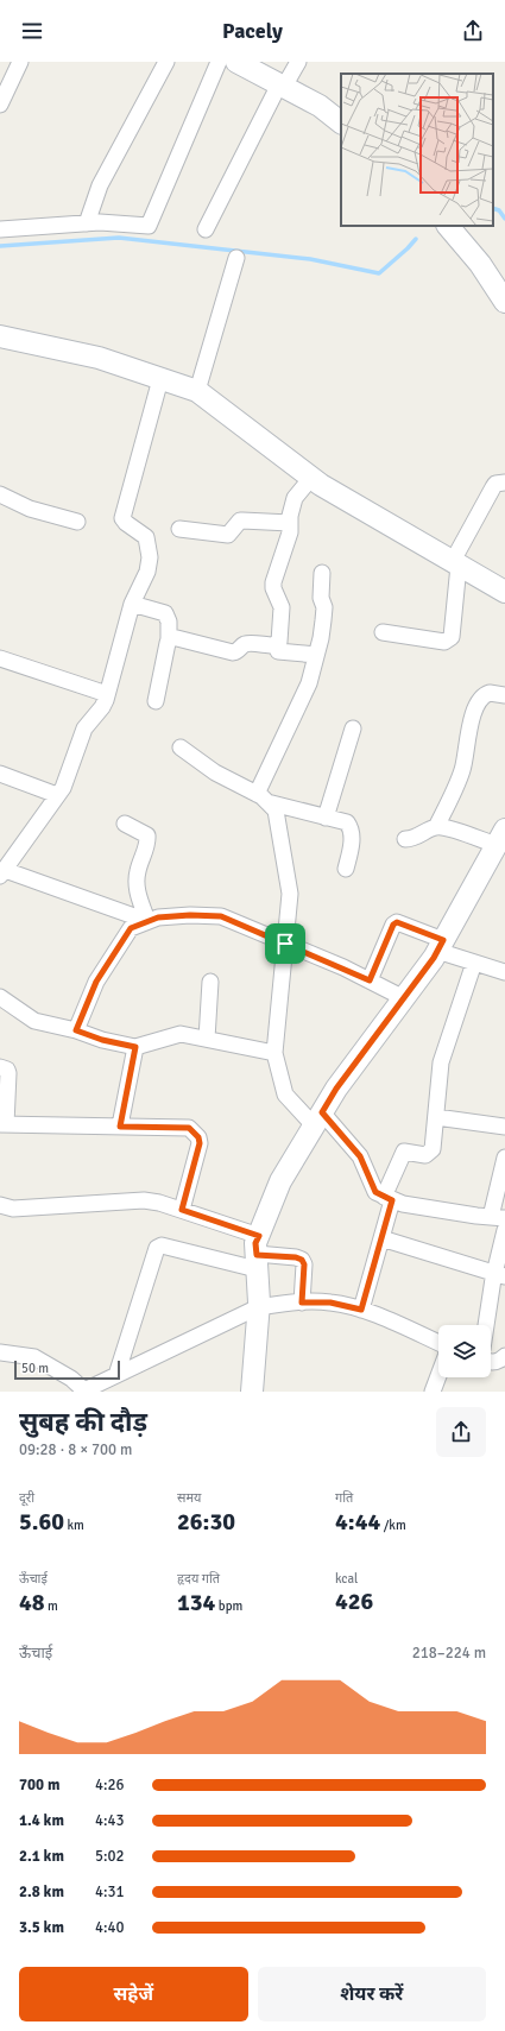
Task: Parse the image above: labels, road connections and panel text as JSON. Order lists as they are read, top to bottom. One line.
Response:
{"scale_bar":"50 m","page":{"header":"Pacely","scale":"50 m","heading":["सुबह की दौड़","09:28 · 8 × 700 m"],"stats":[["दूरी","5.60 km"],["समय","26:30"],["गति","4:44 /km"],["ऊँचाई","48 m"],["हृदय गति","134 bpm"],["kcal","426"]],"chart":["ऊँचाई","218–224 m"],"list":[{"name":"700 m","note":"4:26"},{"name":"1.4 km","note":"4:43"},{"name":"2.1 km","note":"5:02"},{"name":"2.8 km","note":"4:31"},{"name":"3.5 km","note":"4:40"}],"buttons":["सहेजें","शेयर करें"]}}
